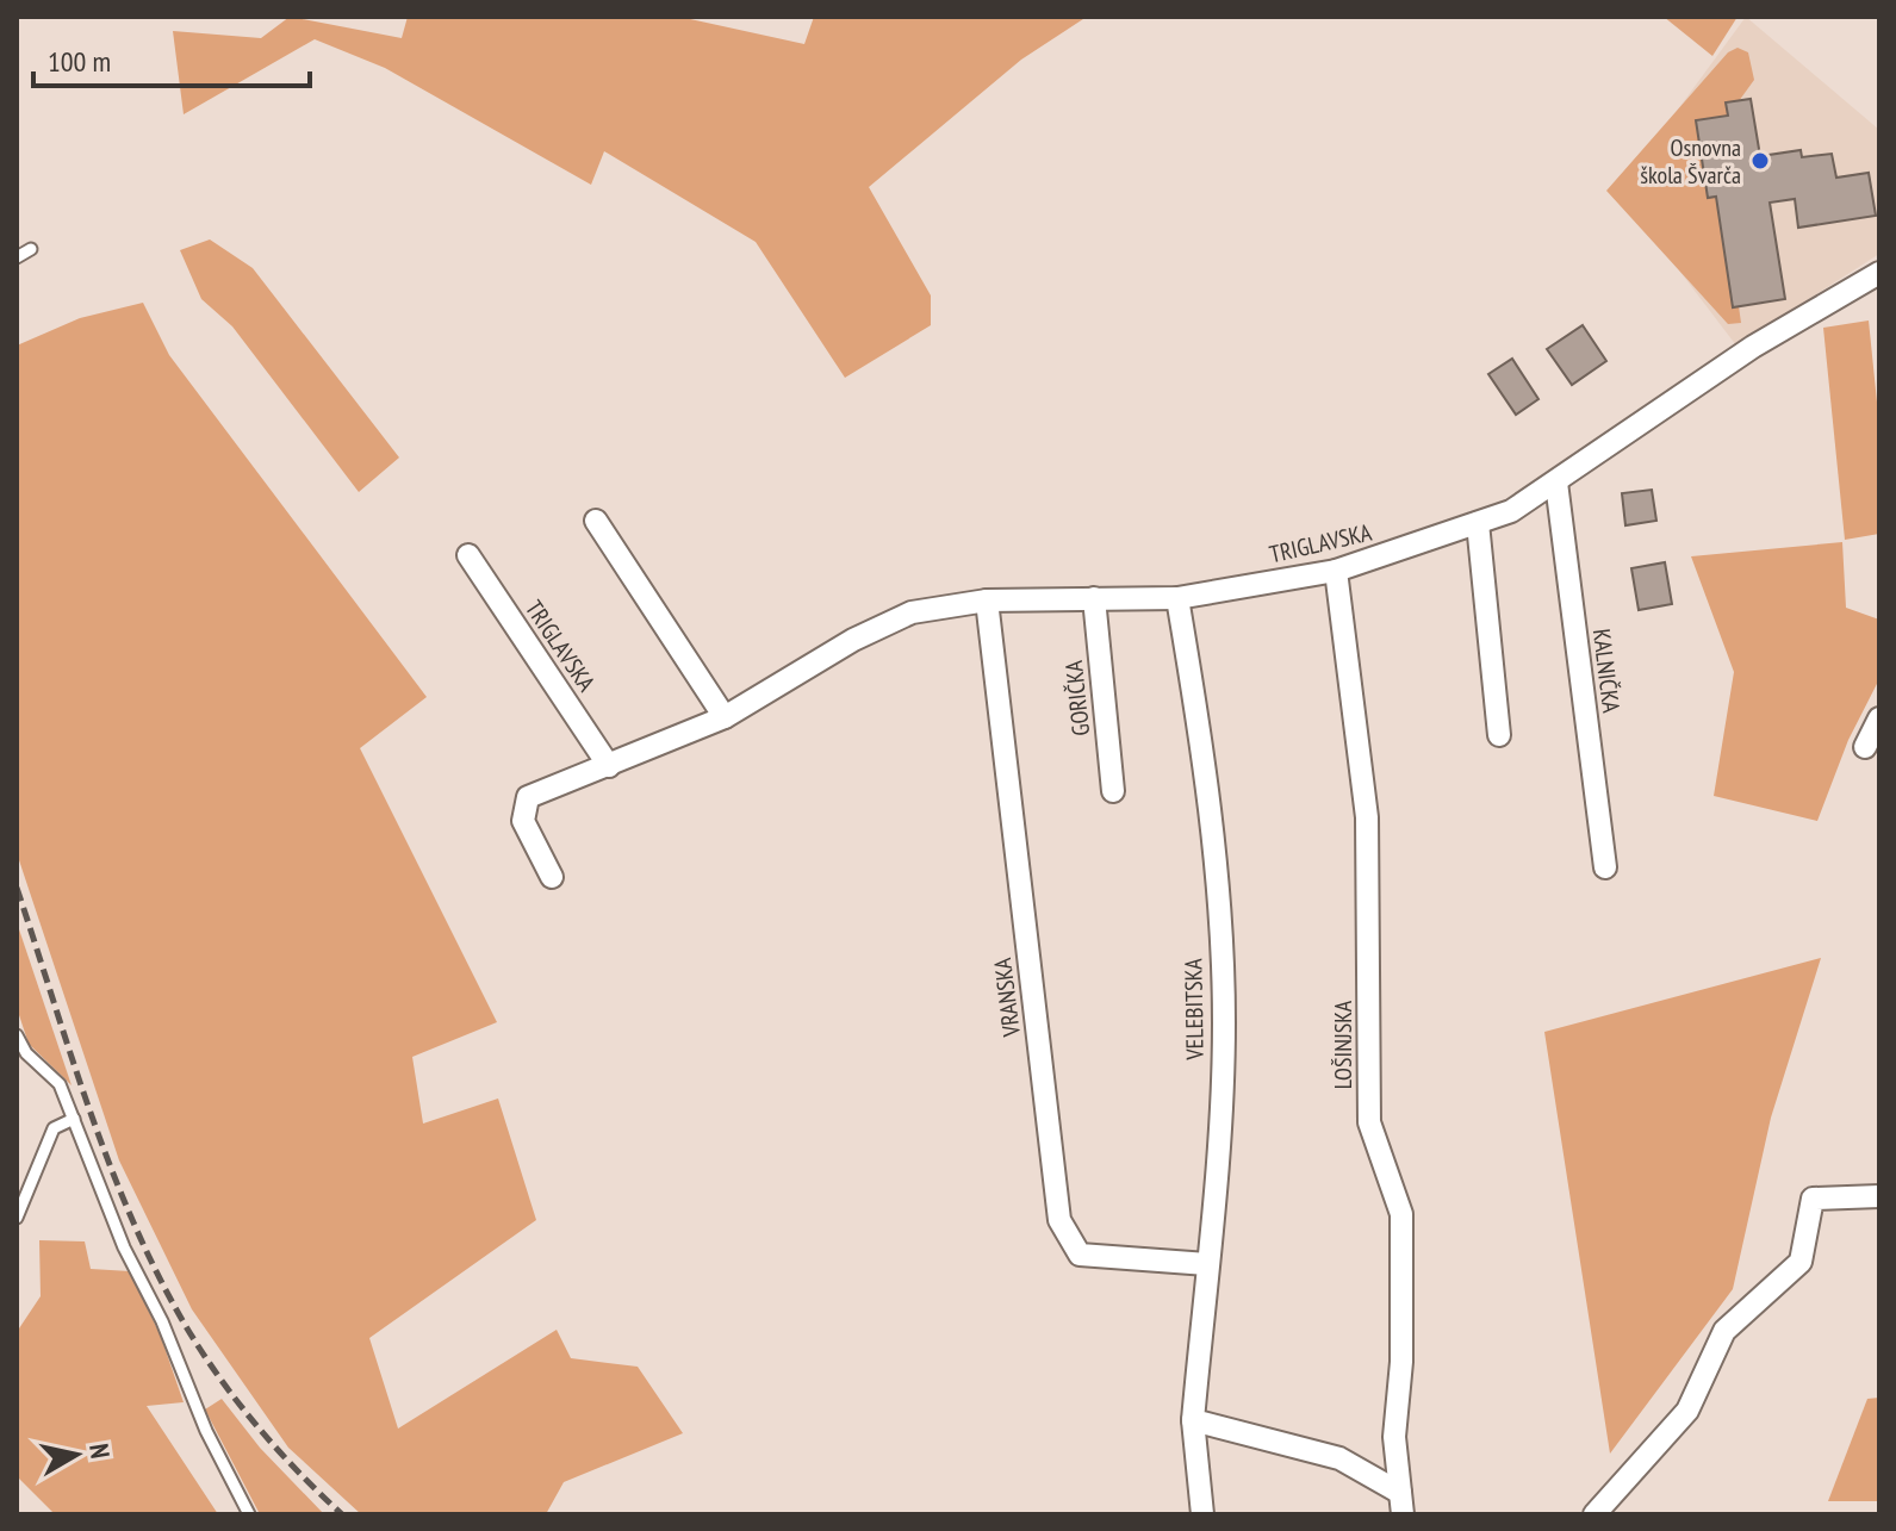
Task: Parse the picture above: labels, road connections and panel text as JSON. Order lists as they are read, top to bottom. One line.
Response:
{"streets":{"street":["TRIGLAVSKA","KALNIČKA","GORIČKA","VRANSKA","VELEBITSKA","LOŠINJSKA"]},"crossings":[["TRIGLAVSKA","KALNIČKA"],["TRIGLAVSKA","GORIČKA"],["TRIGLAVSKA","VRANSKA"],["TRIGLAVSKA","VELEBITSKA"],["TRIGLAVSKA","LOŠINJSKA"],["VRANSKA","VELEBITSKA"]],"places":["Osnovna škola Švarča"],"scale_bar":"100 m","north":"right"}
